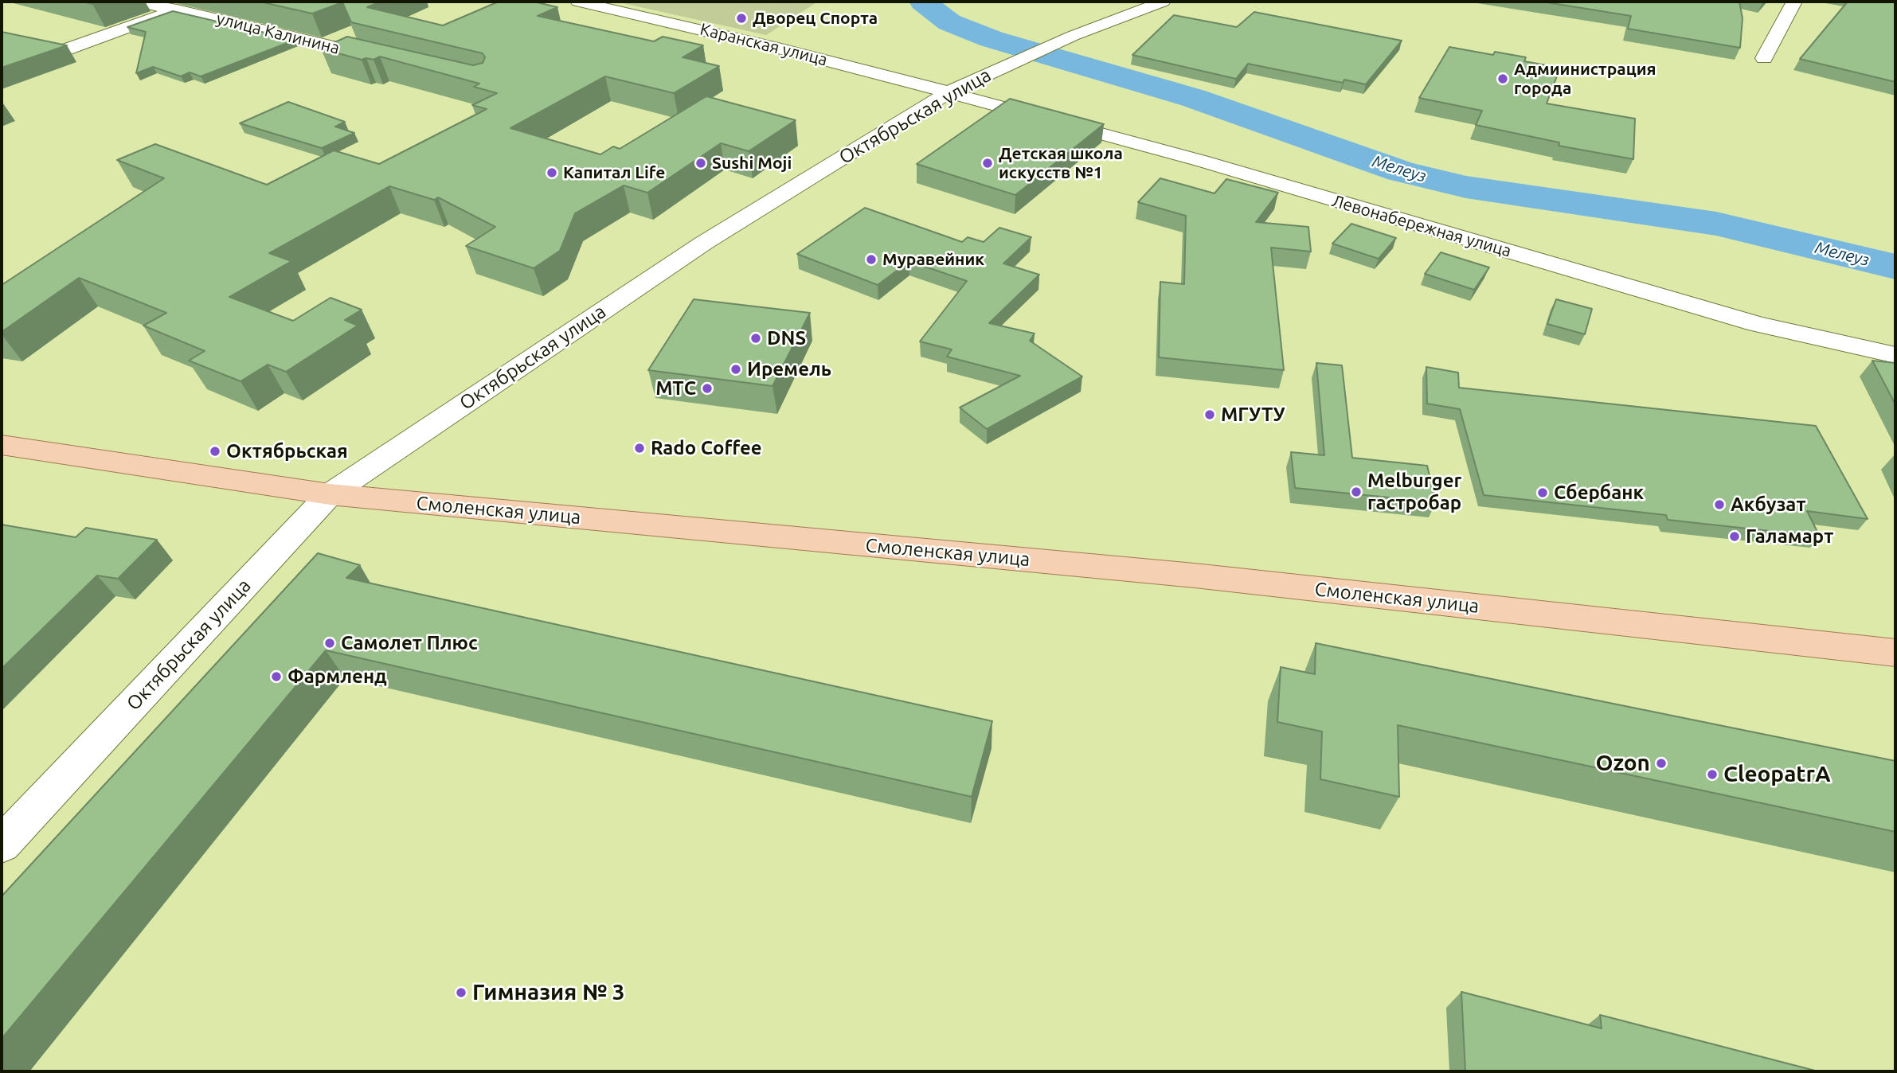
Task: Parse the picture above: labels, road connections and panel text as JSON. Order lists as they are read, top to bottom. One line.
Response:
{"streets":{"main road":["Смоленская улица"],"street":["улица Калинина","Каранская улица","Октябрьская улица","Левонабережная улица"]},"crossings":[["Каранская улица","Октябрьская улица"],["Каранская улица","Левонабережная улица"],["Октябрьская улица","Левонабережная улица"],["Октябрьская улица","Смоленская улица"]],"water":["Мелеуз"],"places":["Дворец Спорта","Адмиинистрация города","Sushi Moji","Детская школа искусств №1","Капитал Life","Муравейник","DNS","Иремель","МТС","МГУТУ","Rado Coffee","Октябрьская","Melburger гастробар","Сбербанк","Акбузат","Галамарт","Самолет Плюс","Фармленд","Ozon","CleopatrA","Гимназия № 3"]}
